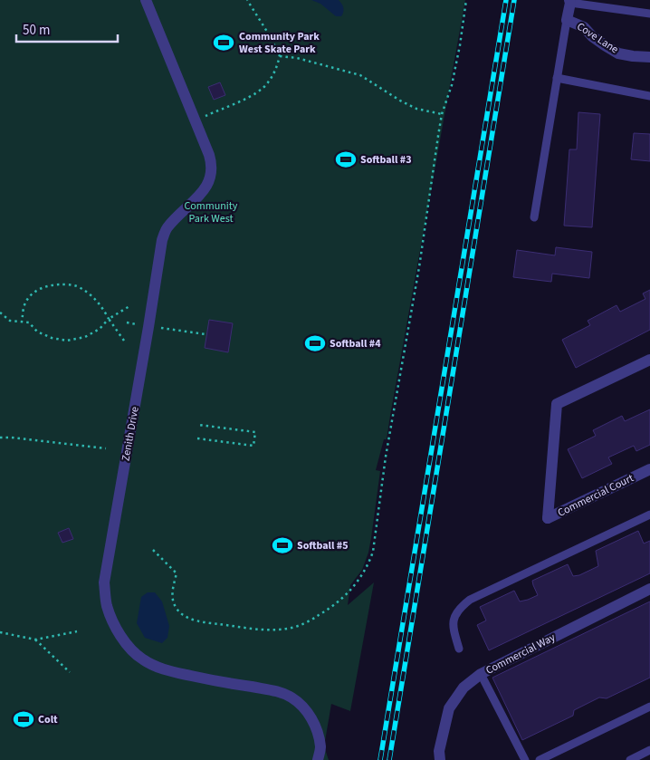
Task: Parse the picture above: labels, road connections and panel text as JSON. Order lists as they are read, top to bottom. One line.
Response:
{"streets":{"street":["Cove Lane","Zenith Drive","Commercial Court","Commercial Way"]},"parks":["Community Park West"],"places":{"sports":["Community Park West Skate Park","Softball #3","Softball #4","Softball #5","Colt"]},"scale_bar":"50 m"}
